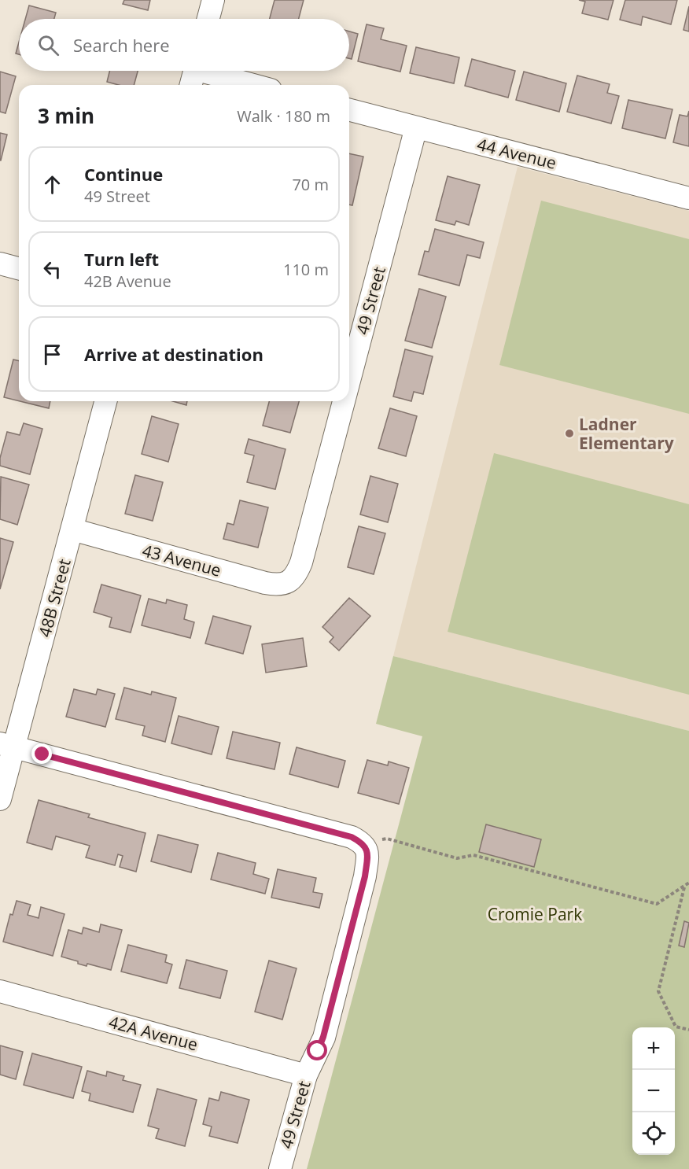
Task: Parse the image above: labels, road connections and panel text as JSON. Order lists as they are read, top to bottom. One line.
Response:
{"streets":{"street":["44 Avenue","49 Street","43 Avenue","48B Street","42A Avenue"]},"crossings":[["44 Avenue","49 Street"],["49 Street","43 Avenue"],["49 Street","42A Avenue"],["43 Avenue","48B Street"]],"parks":["Cromie Park"],"places":["Ladner Elementary"],"page":{"search":"Search here","heading":["3 min","Walk · 180 m"],"list":[["Continue","49 Street","70 m"],["Turn left","42B Avenue","110 m"],"Arrive at destination"],"map_buttons":["+","−"]}}
